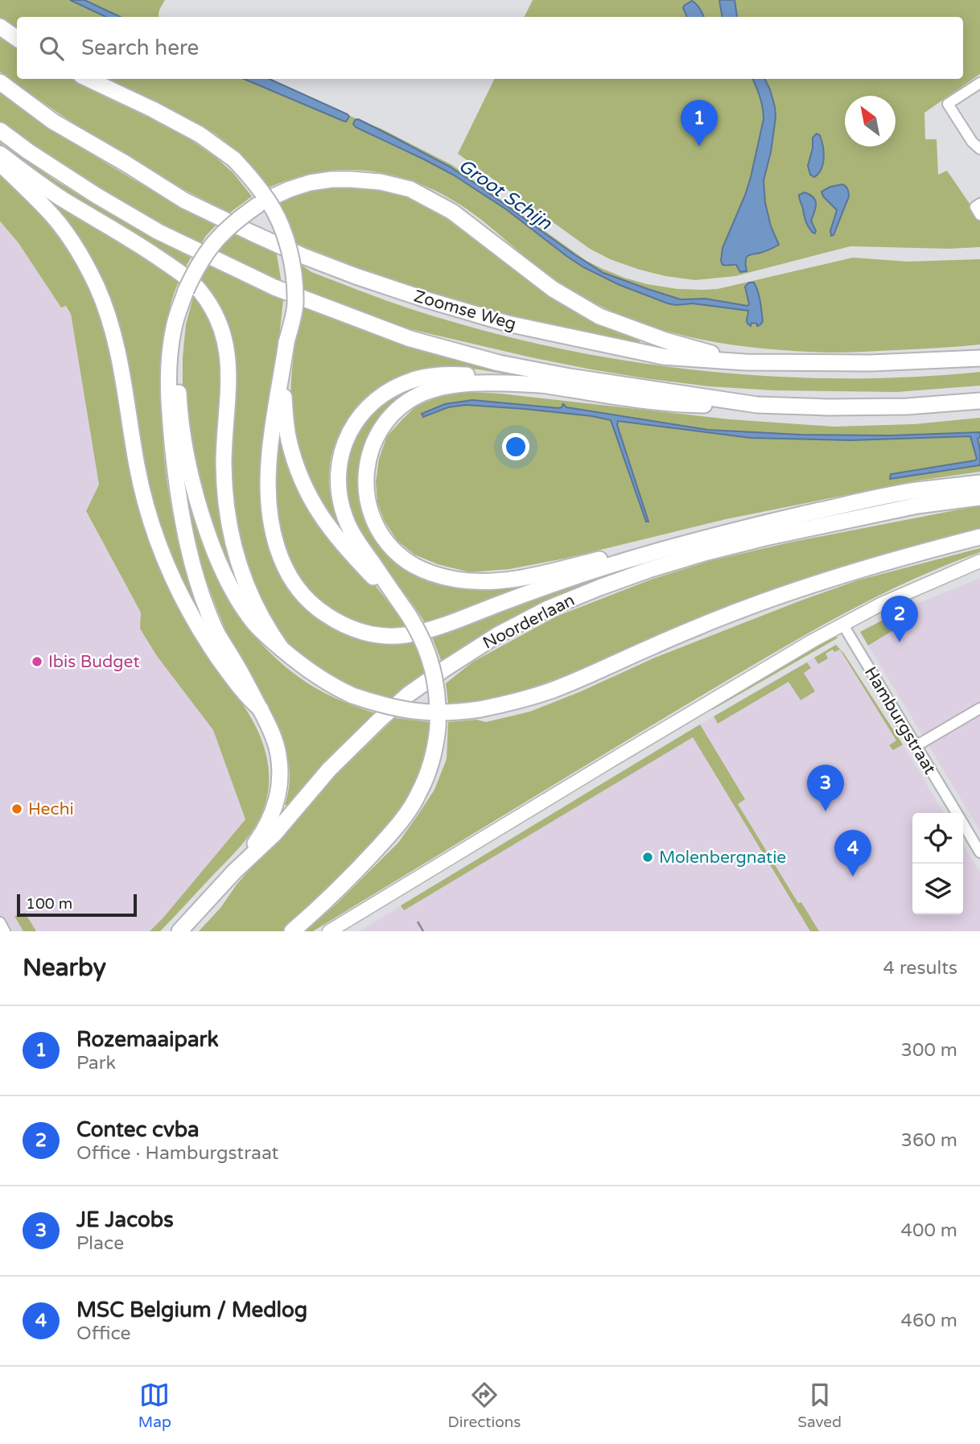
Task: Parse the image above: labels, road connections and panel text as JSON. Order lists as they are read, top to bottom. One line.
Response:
{"streets":{"highway":["Zoomse Weg","Noorderlaan"],"street":["Hamburgstraat"]},"water":["Groot Schijn"],"places":["Ibis Budget","Hechi","Molenbergnatie"],"scale_bar":"100 m","north":"top left","page":{"search":"Search here","pins":["1","2","3","4"],"scale":"100 m","heading":["Nearby","4 results"],"list":[{"mark":"1","name":"Rozemaaipark","note":"Park","value":"300 m"},{"mark":"2","name":"Contec cvba","note":"Office · Hamburgstraat","value":"360 m"},{"mark":"3","name":"JE Jacobs","note":"Place","value":"400 m"},{"mark":"4","name":"MSC Belgium / Medlog","note":"Office","value":"460 m"}],"nav":["Map","Directions","Saved"]}}
